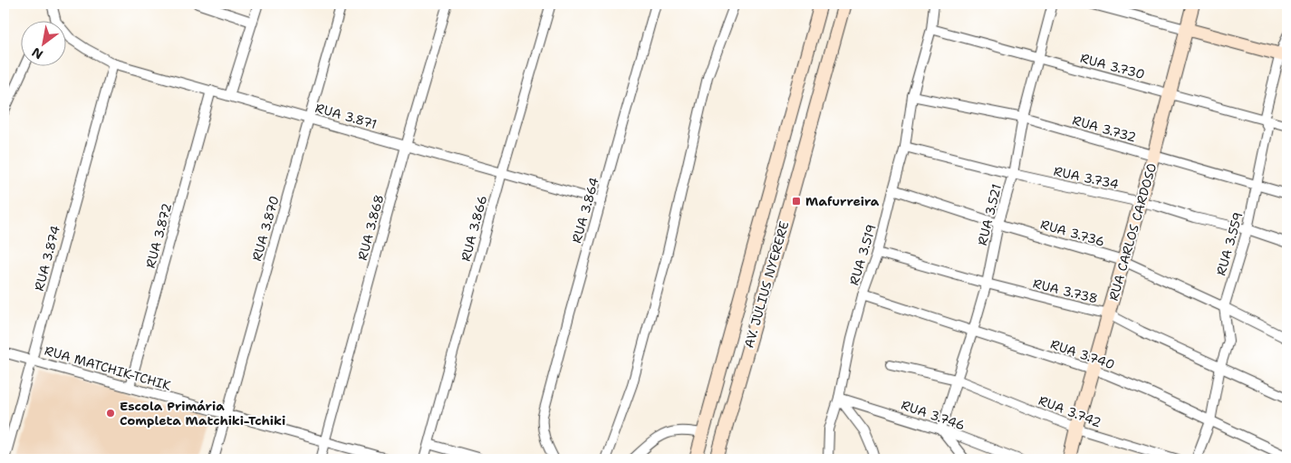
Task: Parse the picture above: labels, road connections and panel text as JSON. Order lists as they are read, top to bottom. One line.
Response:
{"streets":{"main road":["RUA CARLOS CARDOSO","AV. JULIUS NYERERE"],"street":["RUA 3.730","RUA 3.871","RUA 3.732","RUA 3.734","RUA 3.864","RUA 3.521","RUA 3.868","RUA 3.870","RUA 3.866","RUA 3.736","RUA 3.872","RUA 3.559","RUA 3.519","RUA 3.874","RUA 3.738","RUA 3.740","RUA MATCHIK-TCHIK","RUA 3.742","RUA 3.746"]},"crossings":[["RUA 3.730","RUA 3.521"],["RUA 3.730","RUA CARLOS CARDOSO"],["RUA 3.730","RUA 3.559"],["RUA 3.730","RUA 3.519"],["RUA 3.871","RUA 3.864"],["RUA 3.871","RUA 3.868"],["RUA 3.871","RUA 3.870"],["RUA 3.871","RUA 3.866"],["RUA 3.871","RUA 3.872"],["RUA 3.871","RUA 3.874"],["RUA 3.732","RUA 3.521"],["RUA 3.732","RUA CARLOS CARDOSO"],["RUA 3.732","RUA 3.559"],["RUA 3.732","RUA 3.519"],["RUA 3.734","RUA 3.521"],["RUA 3.734","RUA CARLOS CARDOSO"],["RUA 3.734","RUA 3.559"],["RUA 3.734","RUA 3.519"],["RUA 3.521","RUA 3.736"],["RUA 3.521","RUA 3.738"],["RUA 3.521","RUA 3.740"],["RUA 3.521","RUA 3.742"],["RUA 3.521","RUA 3.746"],["RUA 3.868","RUA MATCHIK-TCHIK"],["RUA 3.870","RUA MATCHIK-TCHIK"],["RUA CARLOS CARDOSO","RUA 3.736"],["RUA CARLOS CARDOSO","RUA 3.738"],["RUA CARLOS CARDOSO","RUA 3.740"],["RUA CARLOS CARDOSO","RUA 3.742"],["RUA 3.736","RUA 3.559"],["RUA 3.736","RUA 3.519"],["RUA 3.872","RUA MATCHIK-TCHIK"],["RUA 3.559","RUA 3.738"],["RUA 3.559","RUA 3.740"],["RUA 3.519","RUA 3.738"],["RUA 3.519","RUA 3.740"],["RUA 3.519","RUA 3.746"],["RUA 3.874","RUA MATCHIK-TCHIK"]],"places":{"transit":["Mafurreira"],"other":["Escola Primária Completa Matchiki-Tchiki"]},"north":"bottom left"}
